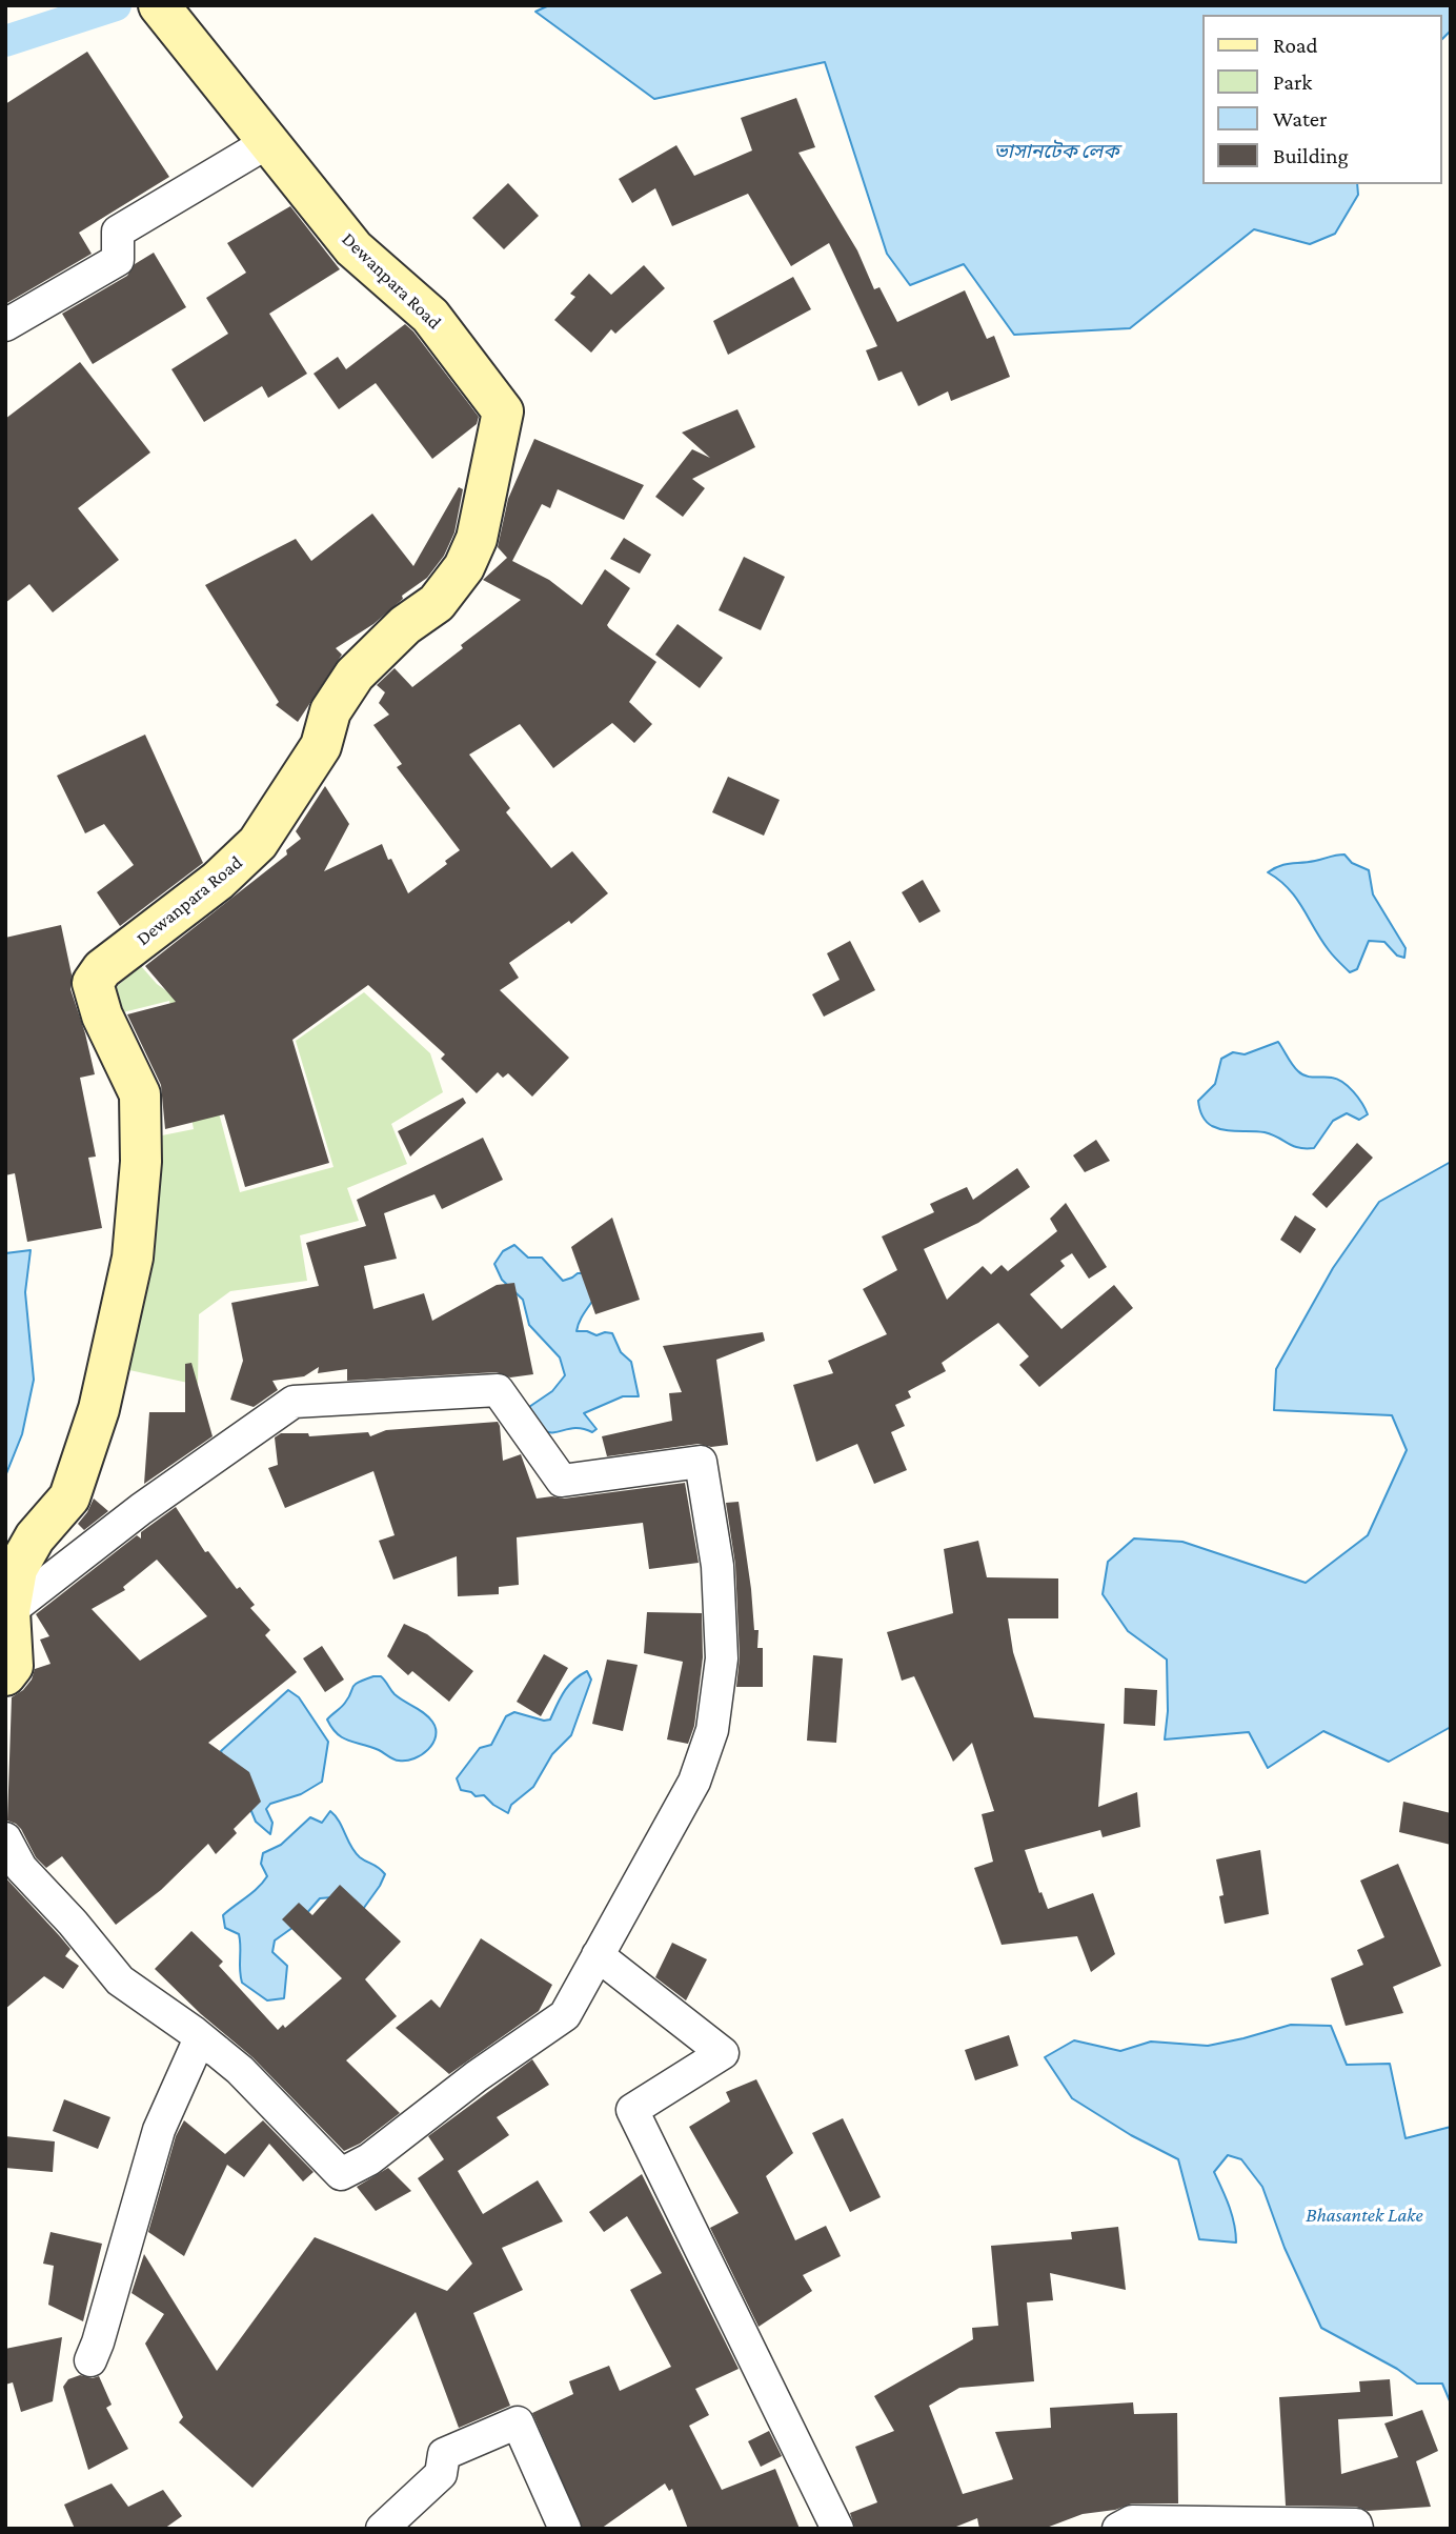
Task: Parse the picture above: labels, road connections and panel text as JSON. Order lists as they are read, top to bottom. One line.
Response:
{"streets":{"street":["Dewanpara Road"]},"water":["ভাসানটেক লেক","Bhasantek Lake"],"legend":["Road","Park","Water","Building"]}
